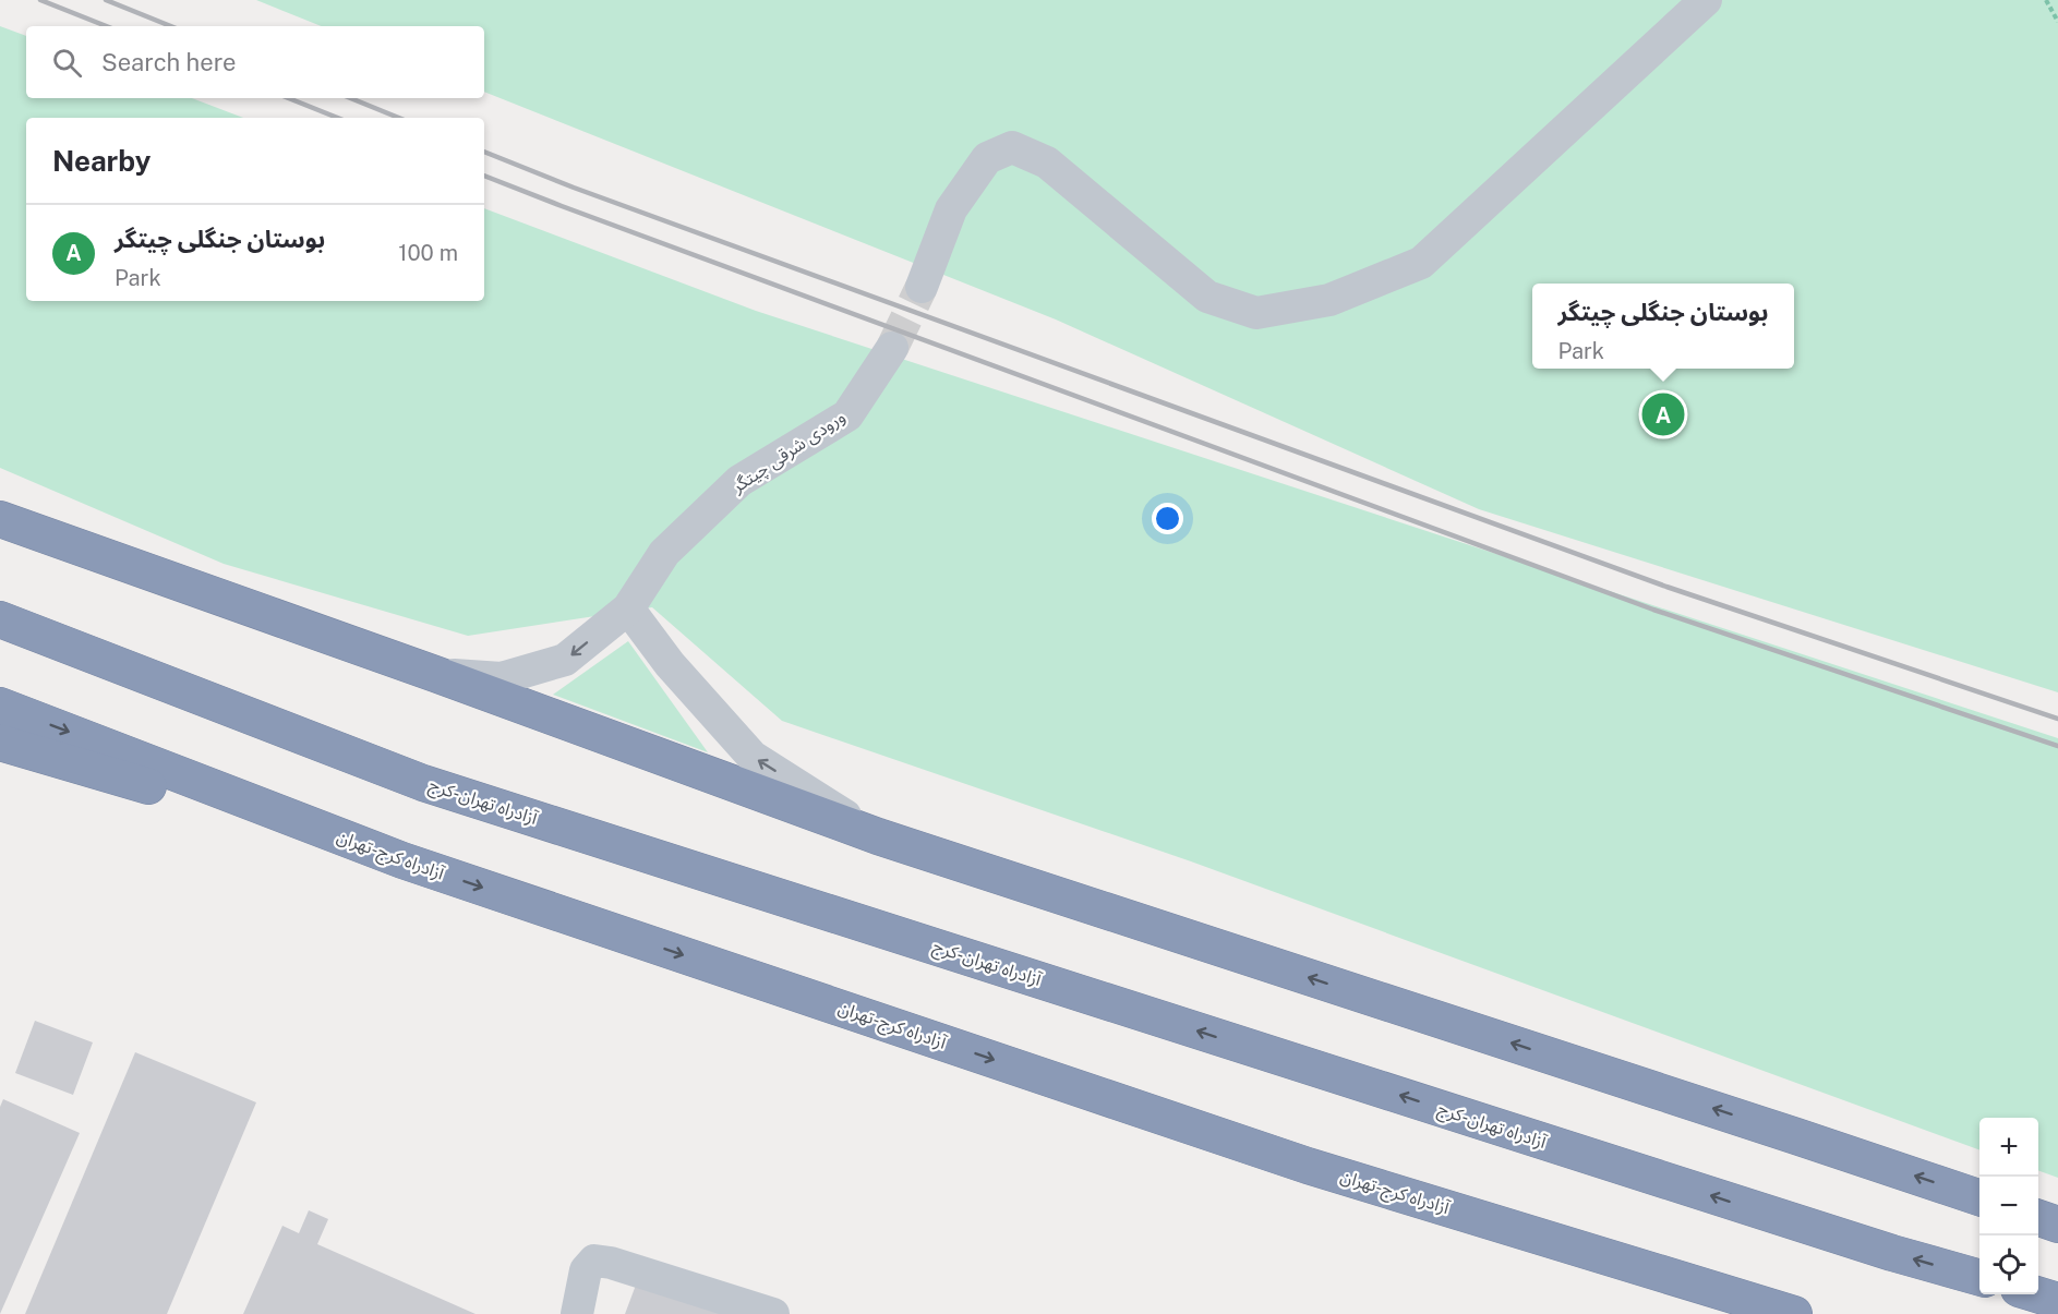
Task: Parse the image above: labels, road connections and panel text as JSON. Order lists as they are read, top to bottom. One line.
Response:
{"streets":{"highway":["آزادراه تهران-کرج","آزادراه کرج-تهران"],"street":["ورودی شرقی چیتگر"]},"page":{"search":"Search here","heading":"Nearby","list":[{"mark":"A","name":"بوستان جنگلی چیتگر","note":"Park","value":"100 m"}],"popup":["بوستان جنگلی چیتگر","Park"],"pins":"A","map_buttons":["+","−"]}}
